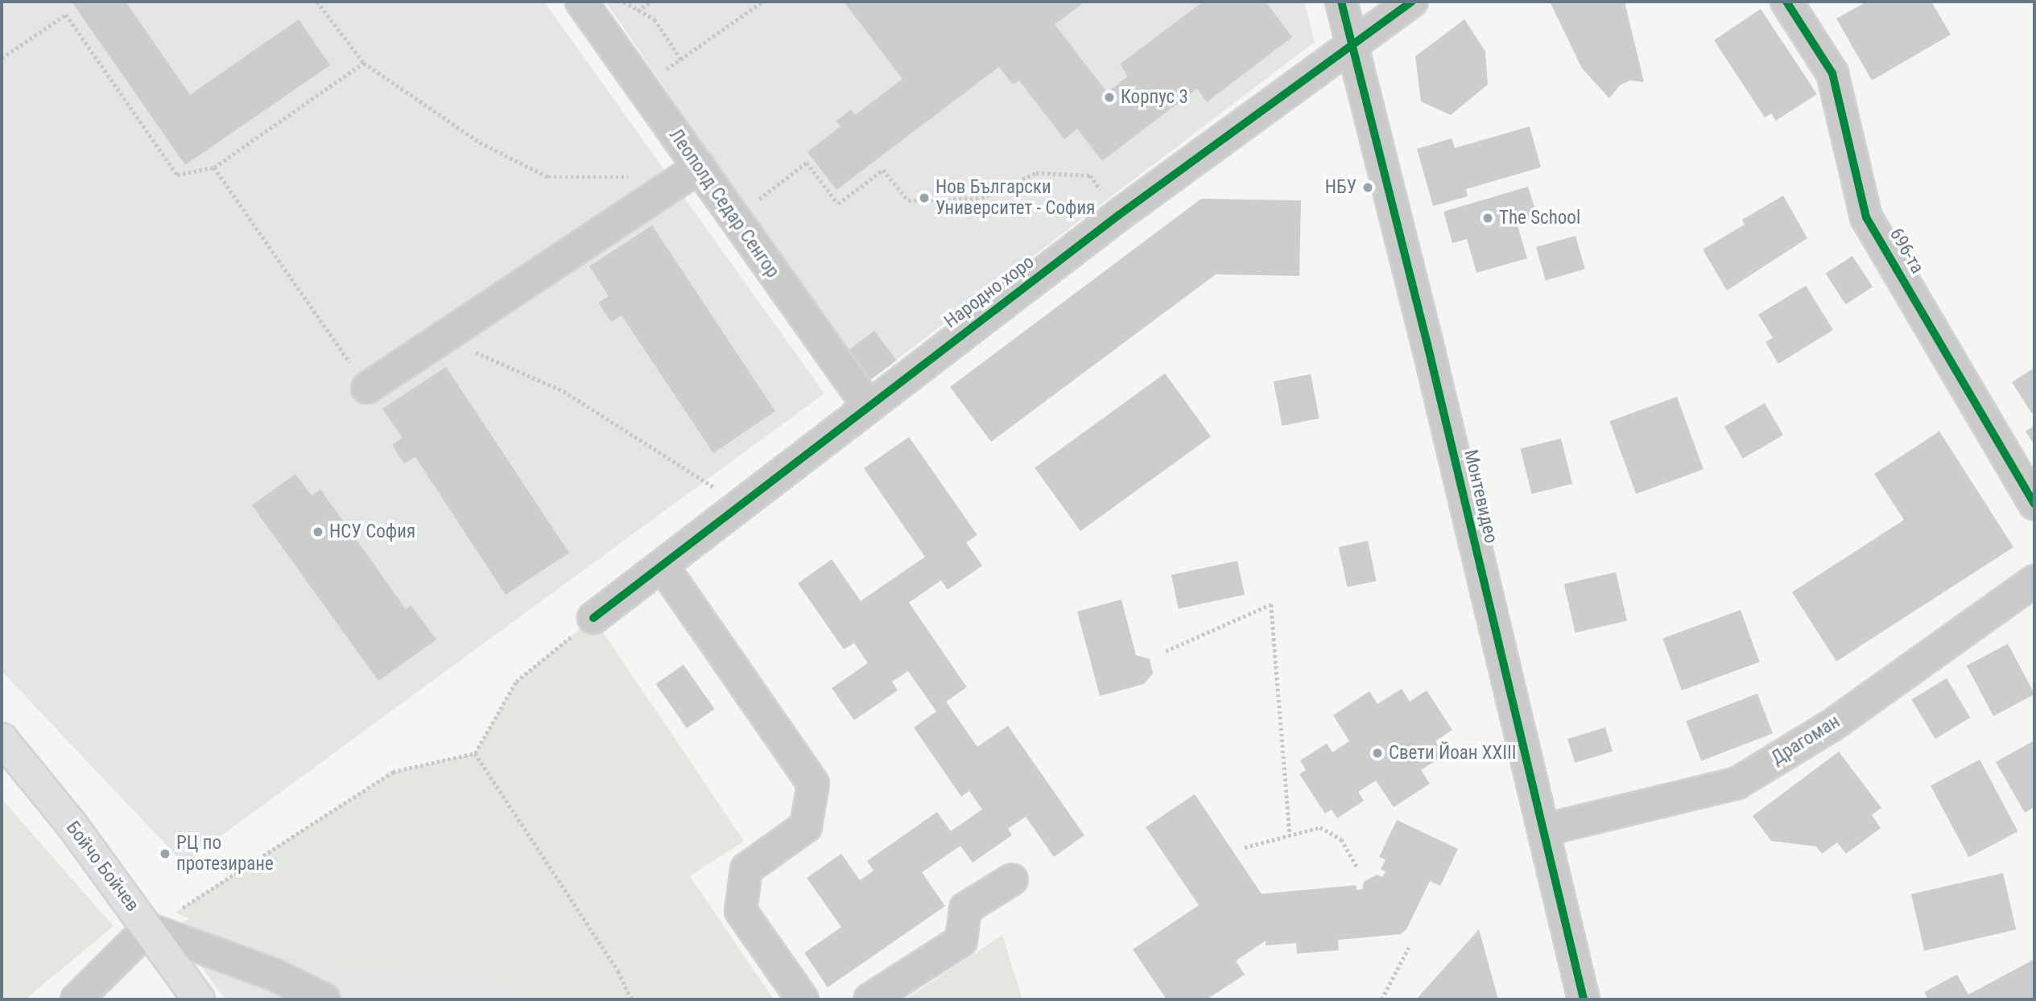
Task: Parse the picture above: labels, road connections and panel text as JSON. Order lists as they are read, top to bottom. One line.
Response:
{"streets":{"highway":["Бойчо Бойчев"],"street":["Леополд Седар Сенгор","696-та","Народно хоро","Монтевидео","Драгоман"]},"crossings":[["Леополд Седар Сенгор","Народно хоро"],["Народно хоро","Монтевидео"],["Монтевидео","Драгоман"]],"places":["Корпус 3","НБУ","Нов Български Университет - София","The School","НСУ София","Свети Йоан XXIII","РЦ по протезиране"]}
